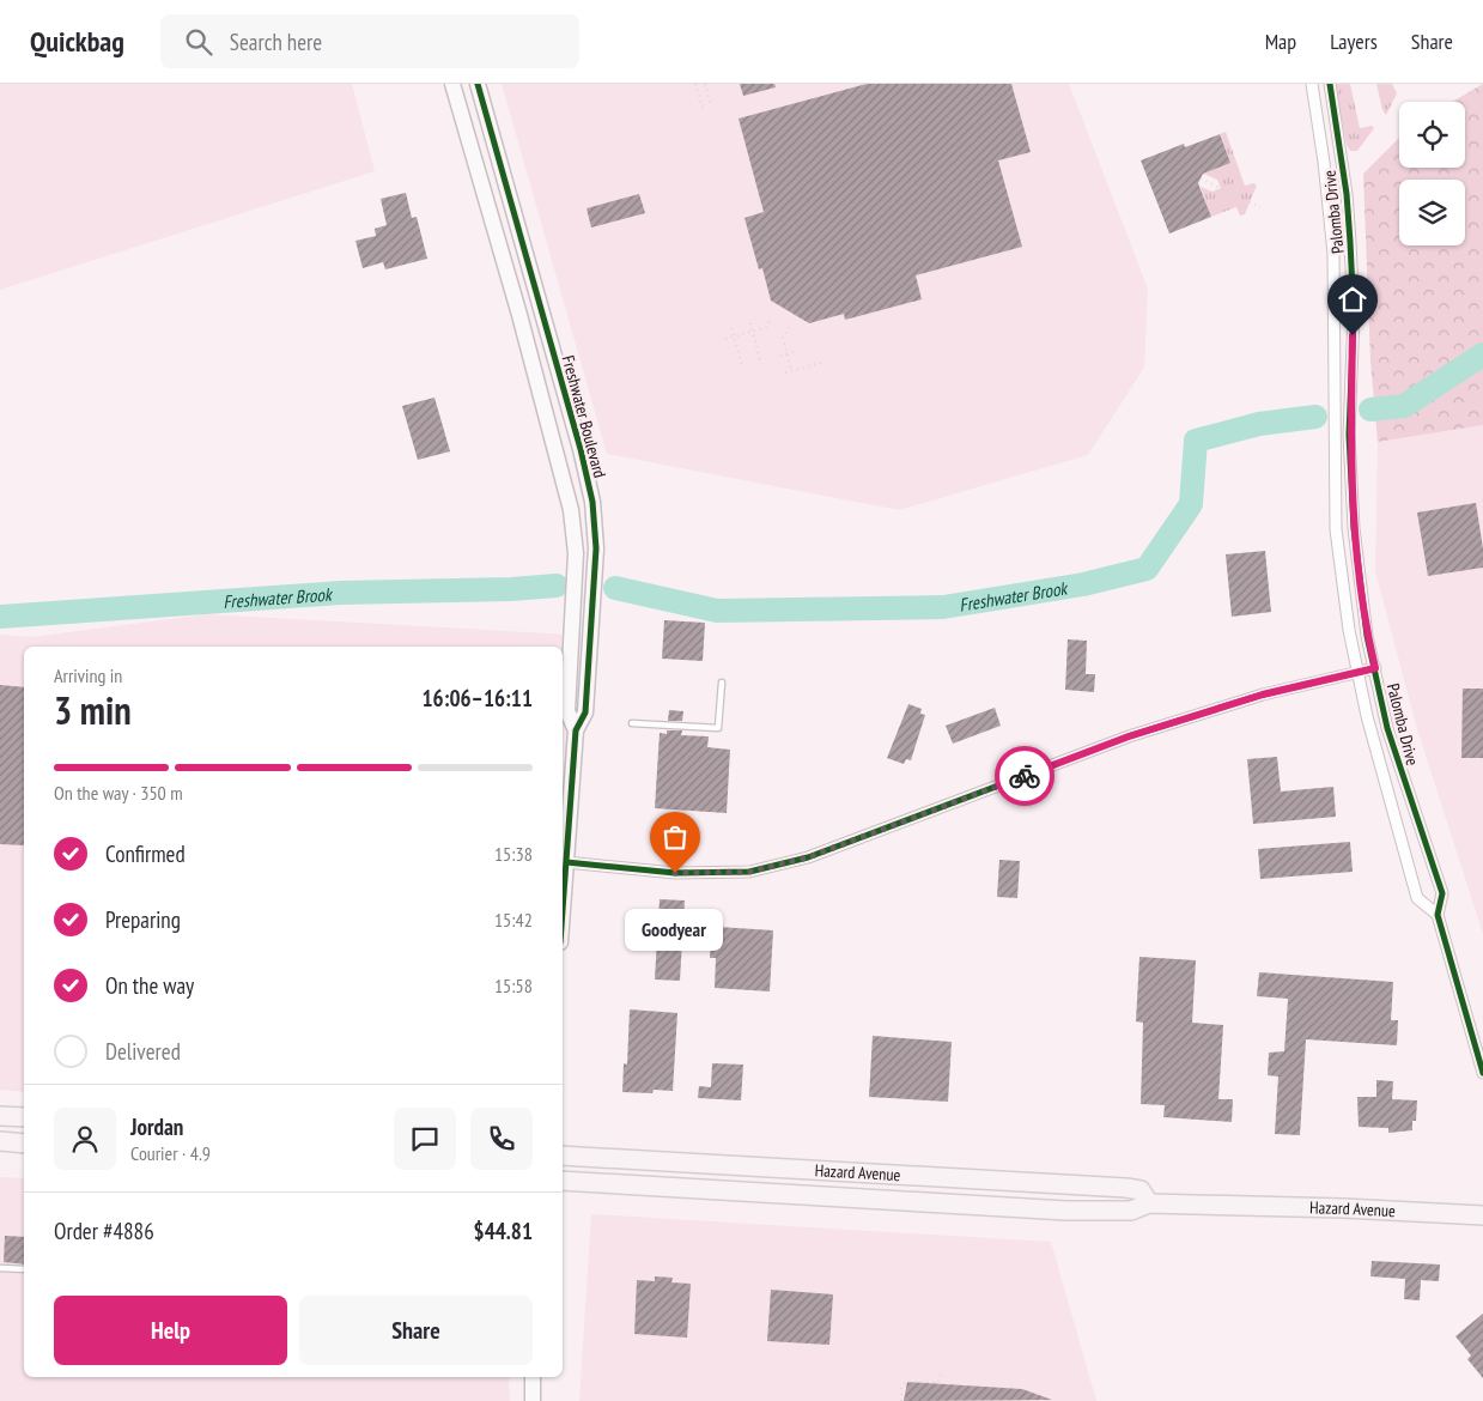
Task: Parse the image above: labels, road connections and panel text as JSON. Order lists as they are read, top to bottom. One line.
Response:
{"streets":{"main road":["Hazard Avenue"],"street":["Palomba Drive","Freshwater Boulevard"]},"water":["Freshwater Brook"],"places":["Goodyear"],"page":{"header":"Quickbag","search":"Search here","nav":["Map","Layers","Share"],"heading":["3 min","Arriving in","16:06–16:11"],"panel":["Jordan","Courier · 4.9","Order #4886","$44.81"],"bar":"On the way · 350 m","list":[["Confirmed","15:38"],["Preparing","15:42"],["On the way","15:58"],"Delivered"],"bubble":"Goodyear","buttons":["Help","Share"]}}
